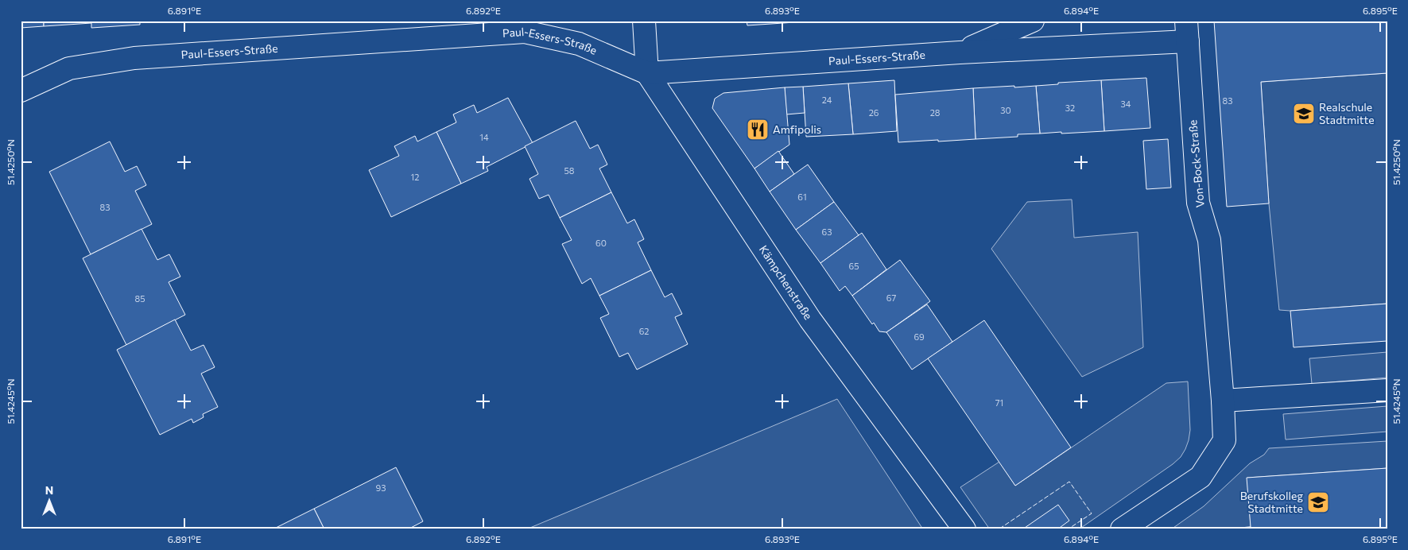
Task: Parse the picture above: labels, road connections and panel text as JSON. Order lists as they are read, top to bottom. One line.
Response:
{"streets":{"street":["Paul-Essers-Straße","Von-Bock-Straße","Kämpchenstraße"]},"crossings":[["Paul-Essers-Straße","Von-Bock-Straße"],["Paul-Essers-Straße","Kämpchenstraße"]],"places":{"school or university":["Realschule Stadtmitte","Berufskolleg Stadtmitte"],"restaurant":["Amfipolis"]},"house_numbers":["24","83","34","32","30","26","28","14","58","12","61","83","63","60","65","67","85","62","69","71","93"],"north":"top","coordinates":["6.891°E","6.892°E","6.893°E","6.894°E","6.895°E","51.4250°N","51.4245°N"]}
